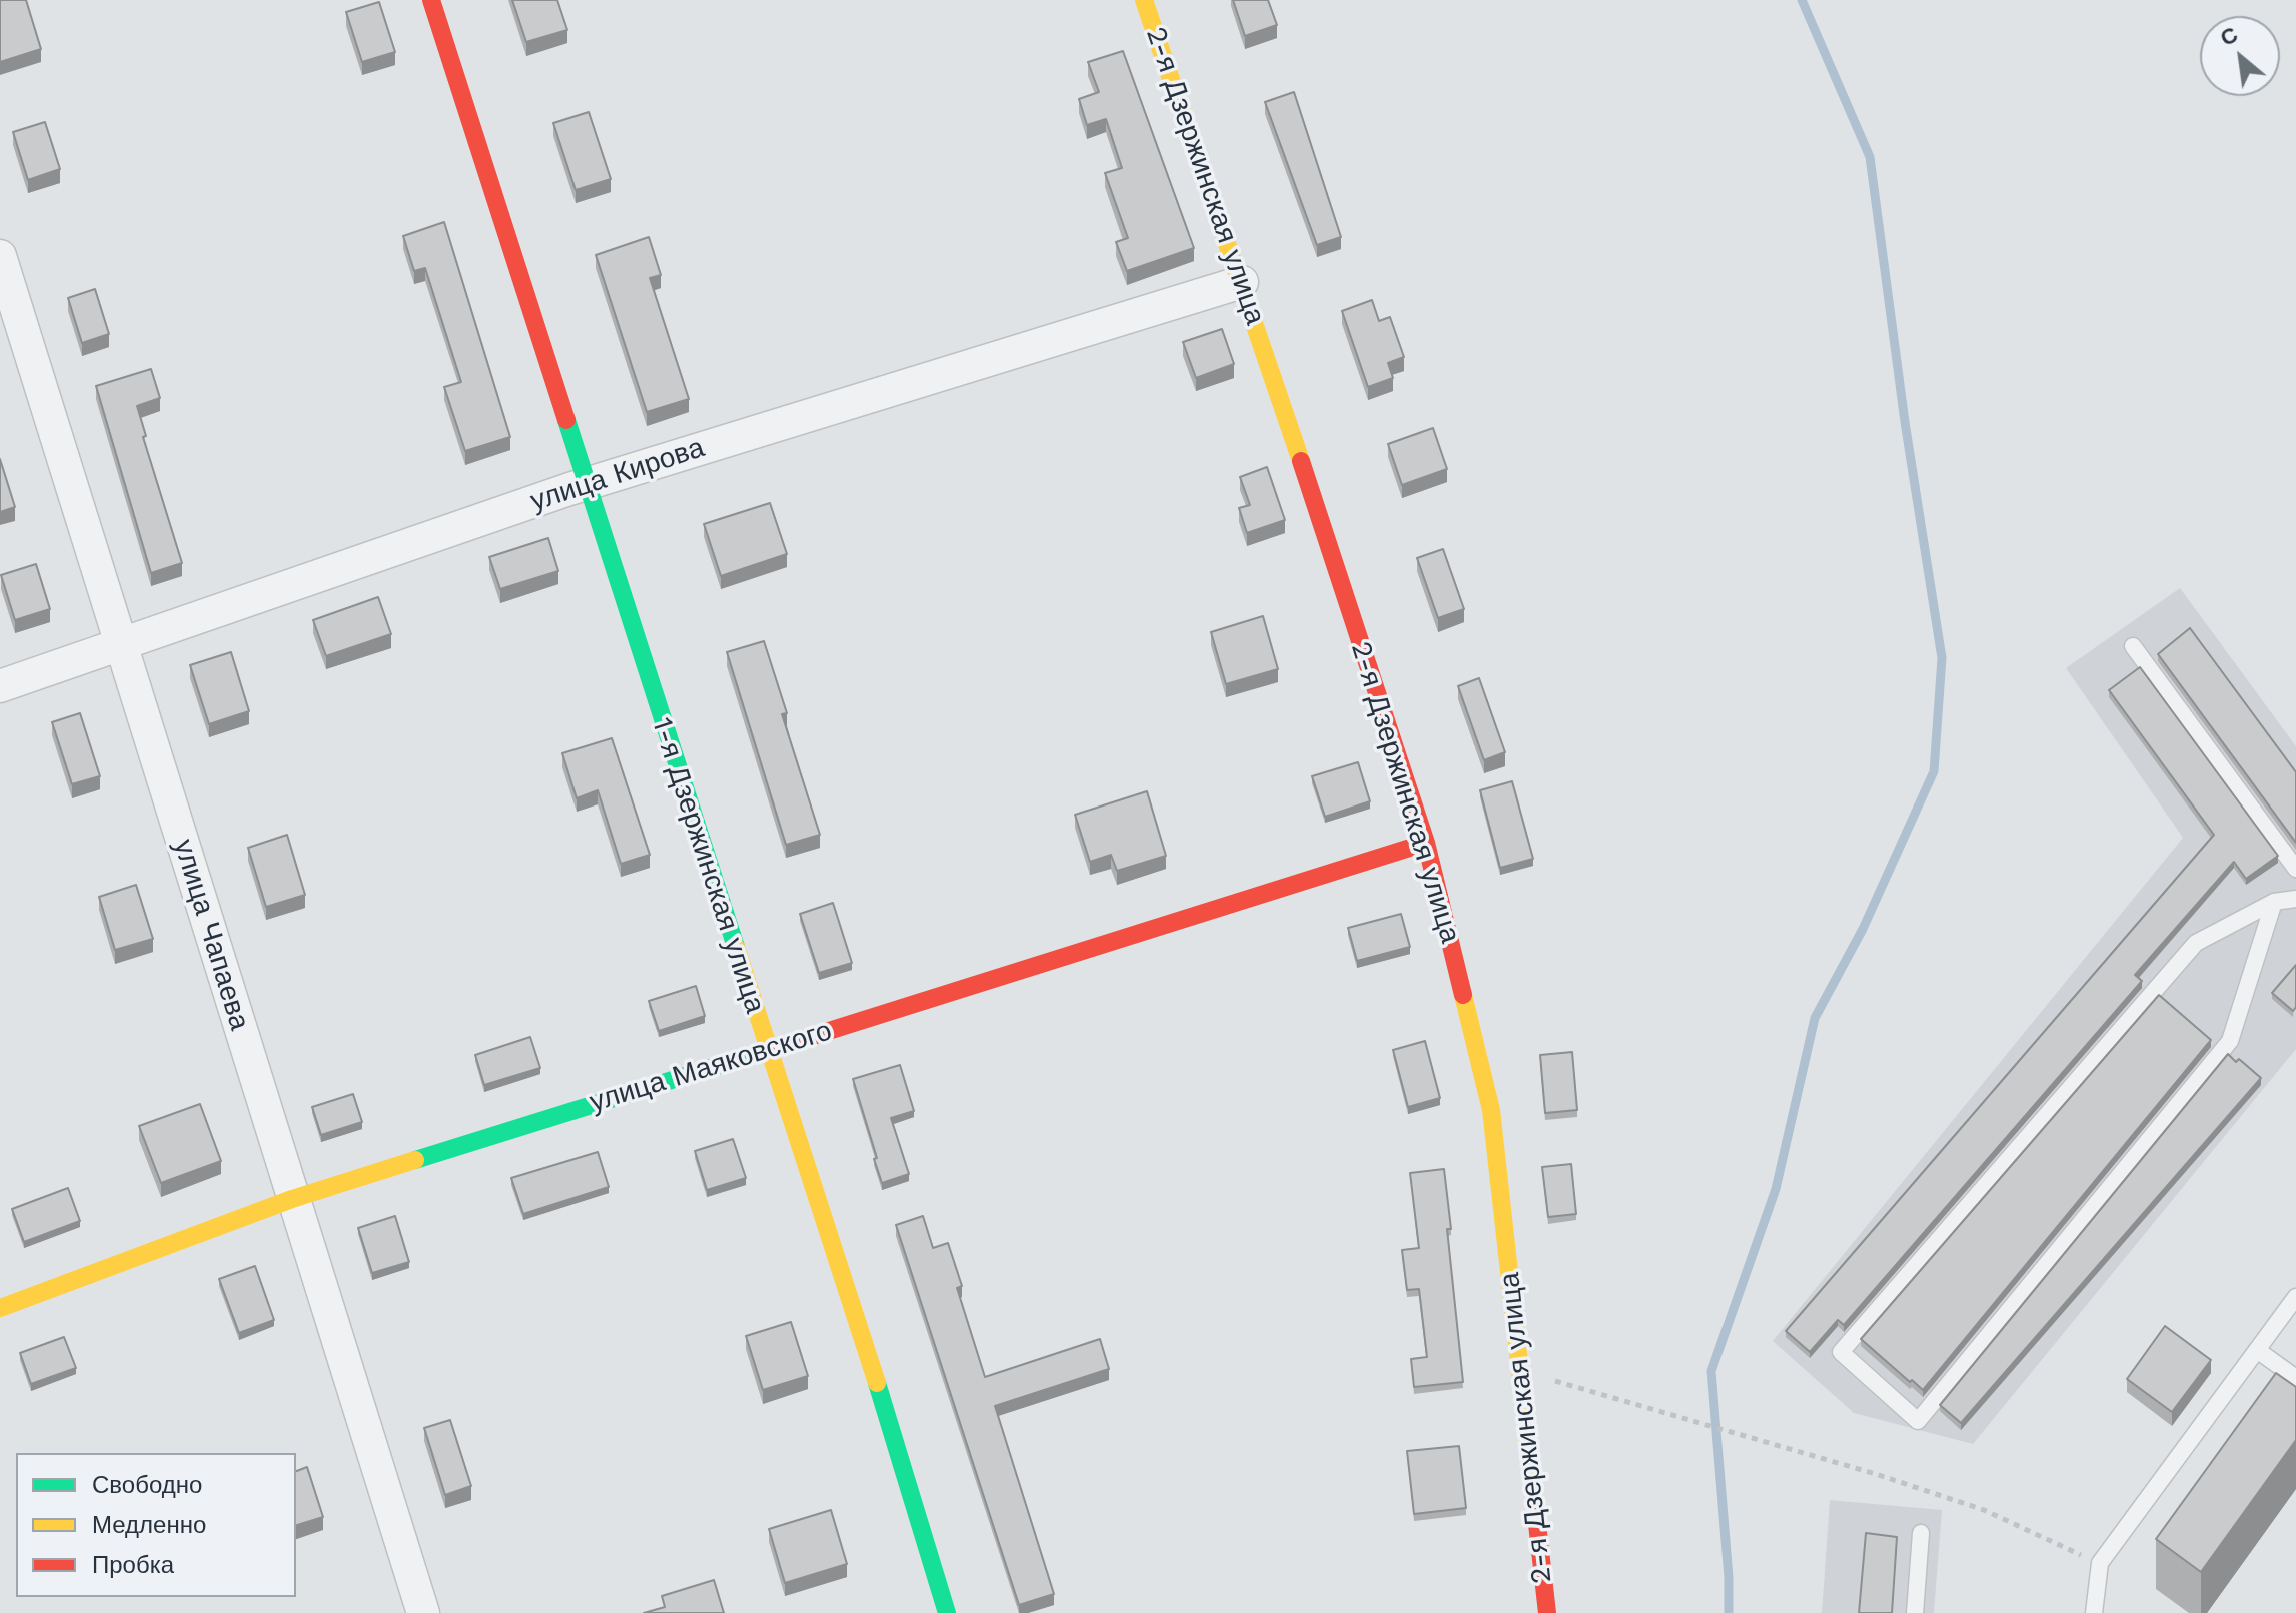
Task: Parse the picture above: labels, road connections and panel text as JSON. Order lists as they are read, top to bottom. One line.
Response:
{"streets":{"street":["2-я Дзержинская улица","улица Кирова","1-я Дзержинская улица","улица Чапаева","улица Маяковского"]},"crossings":[["2-я Дзержинская улица","улица Кирова"],["2-я Дзержинская улица","улица Маяковского"],["улица Кирова","1-я Дзержинская улица"],["улица Кирова","улица Чапаева"],["1-я Дзержинская улица","улица Маяковского"],["улица Чапаева","улица Маяковского"]],"legend":["Свободно","Медленно","Пробка"],"north":"top left"}
